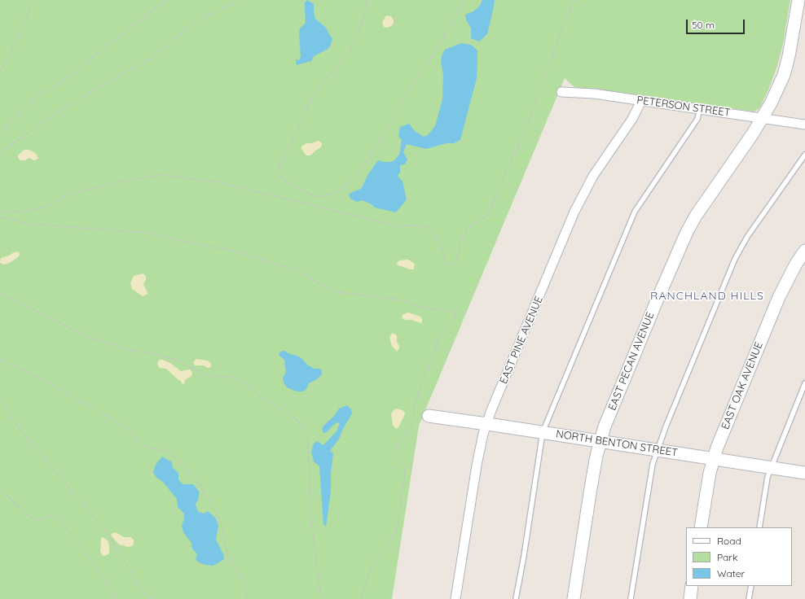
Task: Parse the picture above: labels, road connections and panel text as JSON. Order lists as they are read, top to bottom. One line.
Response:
{"streets":{"street":["PETERSON STREET","EAST PINE AVENUE","EAST PECAN AVENUE","EAST OAK AVENUE","NORTH BENTON STREET"]},"crossings":[["PETERSON STREET","EAST PINE AVENUE"],["PETERSON STREET","EAST PECAN AVENUE"],["EAST PINE AVENUE","NORTH BENTON STREET"],["EAST PECAN AVENUE","NORTH BENTON STREET"],["EAST OAK AVENUE","NORTH BENTON STREET"]],"districts":["RANCHLAND HILLS"],"legend":["Road","Park","Water"],"scale_bar":"50 m"}
